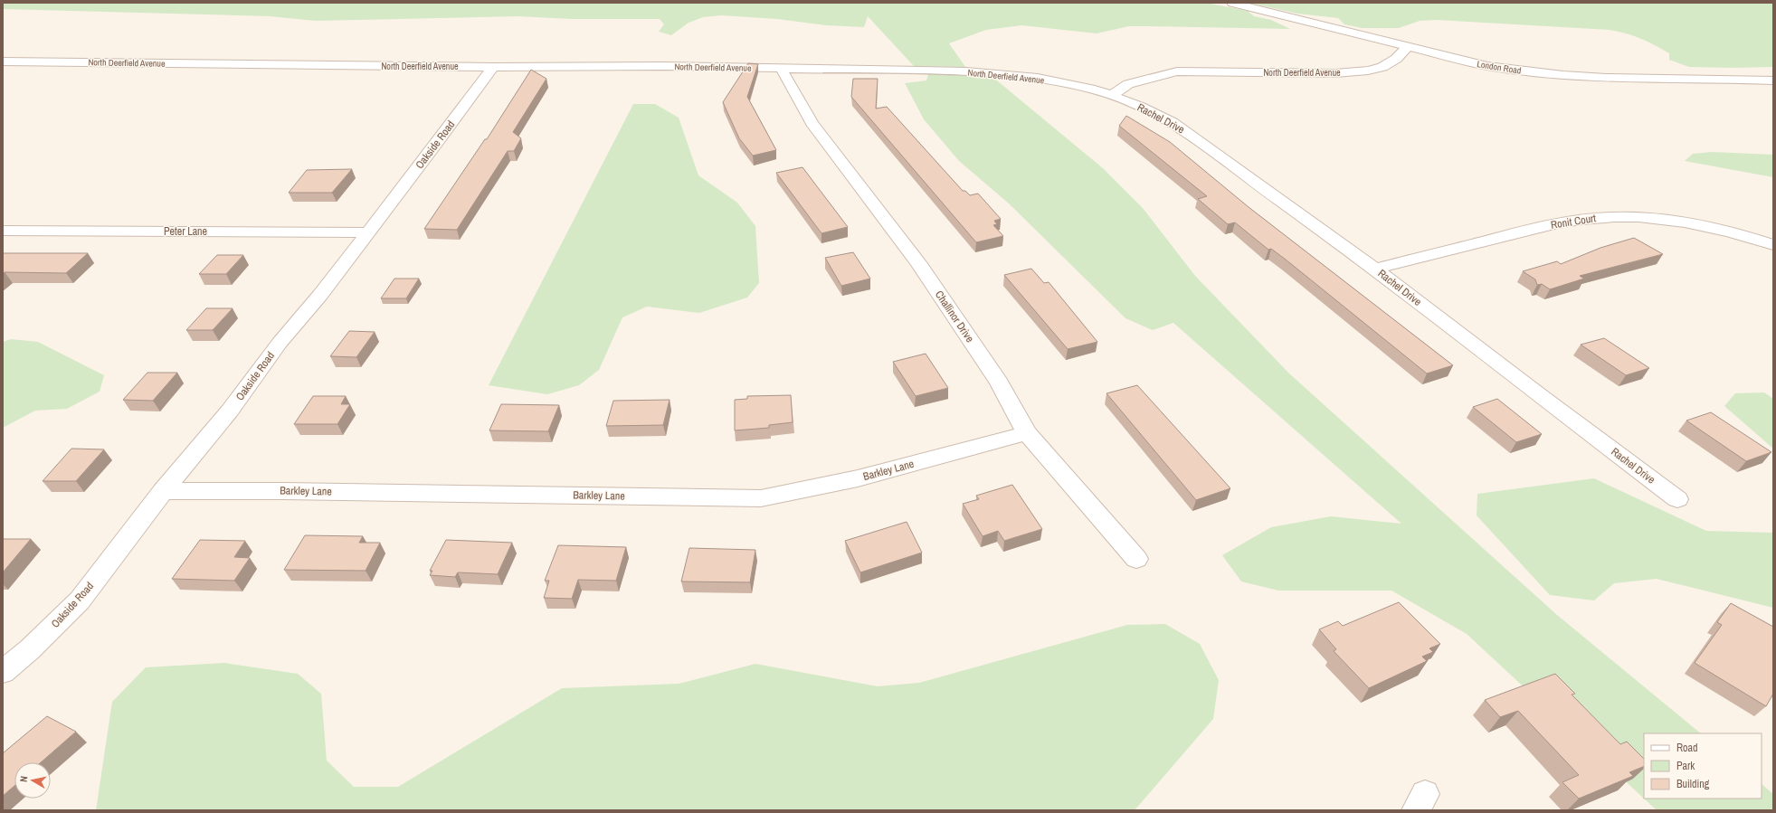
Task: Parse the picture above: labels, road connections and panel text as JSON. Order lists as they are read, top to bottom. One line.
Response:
{"streets":{"street":["North Deerfield Avenue","London Road","Rachel Drive","Oakside Road","Ronit Court","Peter Lane","Challinor Drive","Barkley Lane"]},"crossings":[["North Deerfield Avenue","London Road"],["North Deerfield Avenue","Rachel Drive"],["North Deerfield Avenue","Oakside Road"],["North Deerfield Avenue","Challinor Drive"],["Rachel Drive","Ronit Court"],["Oakside Road","Peter Lane"],["Oakside Road","Barkley Lane"],["Challinor Drive","Barkley Lane"]],"legend":["Road","Park","Building"],"north":"left"}
